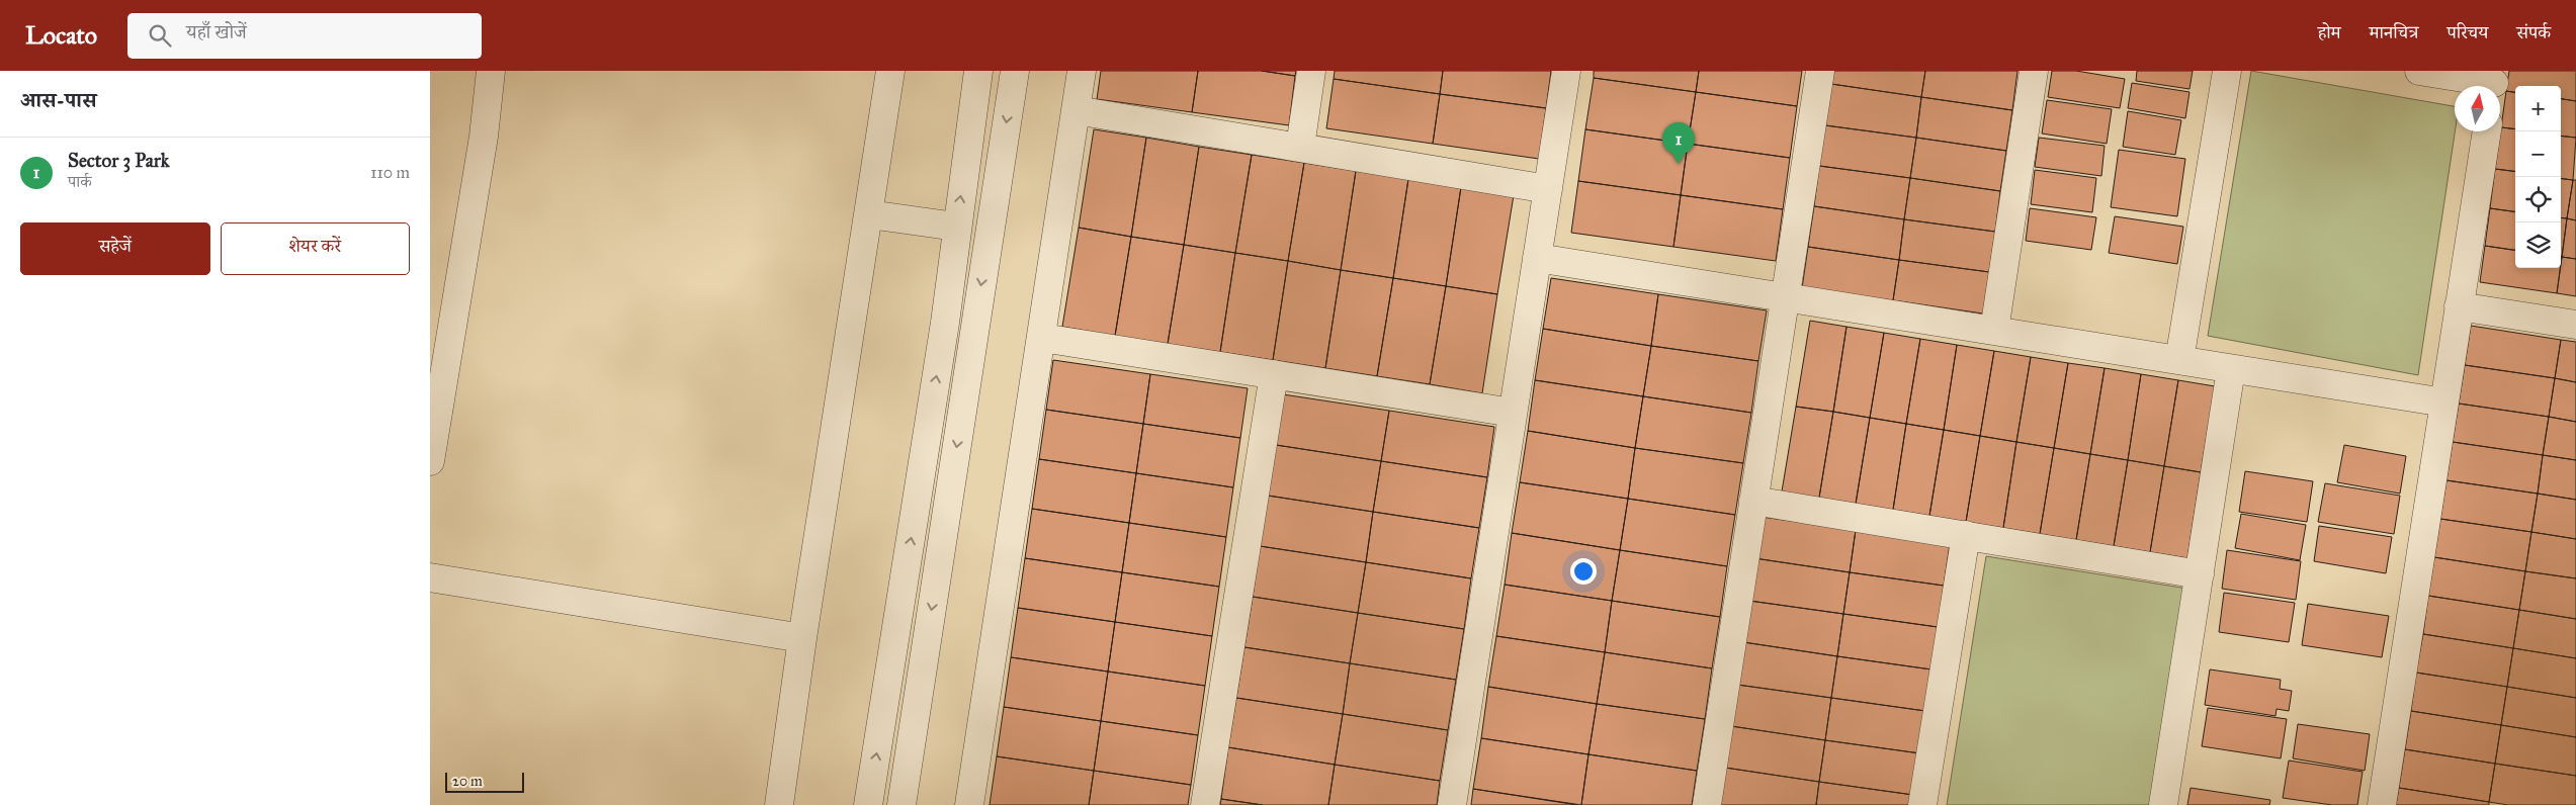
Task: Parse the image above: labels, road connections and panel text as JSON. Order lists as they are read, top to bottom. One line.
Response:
{"scale_bar":"20 m","north":"top","page":{"header":"Locato","search":"यहाँ खोजें","nav":["होम","मानचित्र","परिचय","संपर्क"],"heading":"आस-पास","map_buttons":["+","−"],"pins":"1","list":[{"mark":"1","name":"Sector 3 Park","note":"पार्क","value":"110 m"}],"buttons":["सहेजें","शेयर करें"],"scale":"20 m"}}
